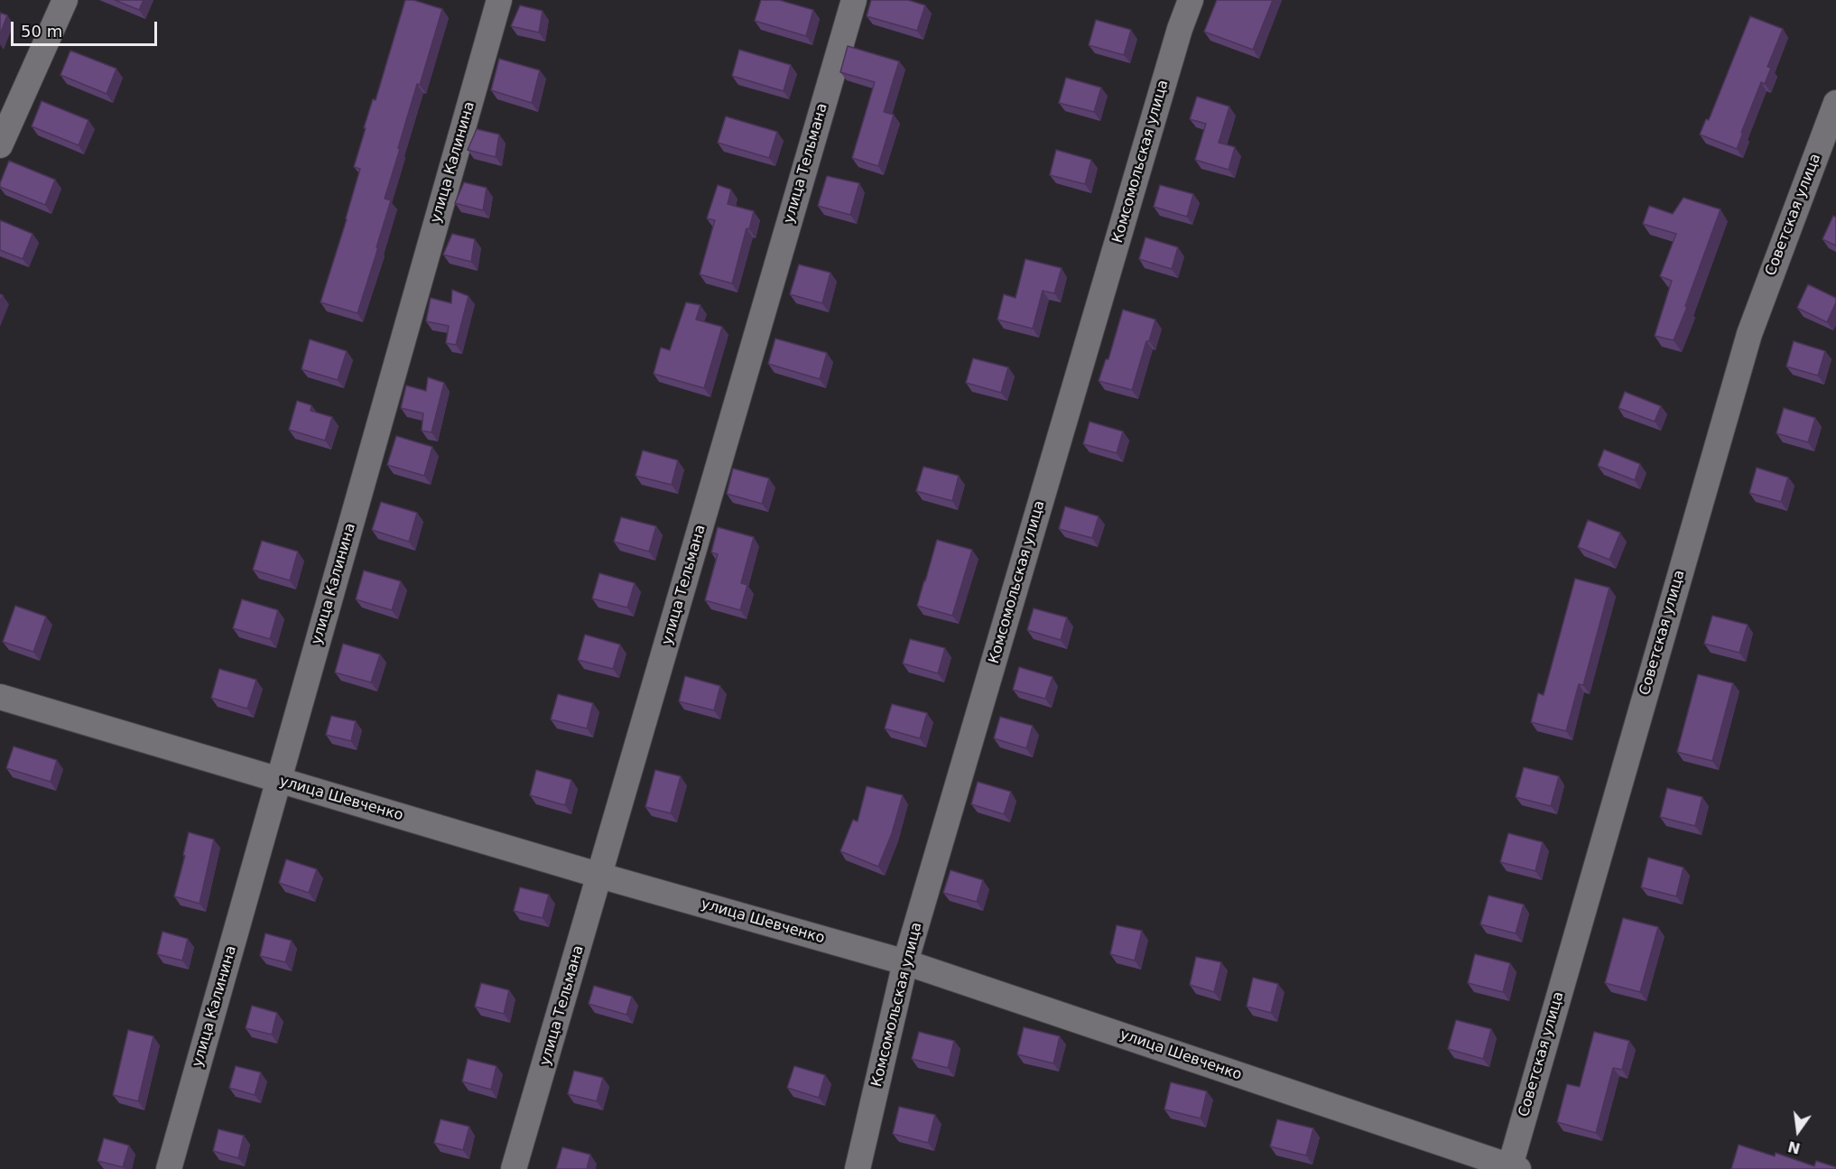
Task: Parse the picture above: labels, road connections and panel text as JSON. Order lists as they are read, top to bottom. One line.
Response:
{"streets":{"street":["Комсомольская улица","улица Калинина","улица Тельмана","Советская улица","улица Шевченко"]},"crossings":[["Комсомольская улица","улица Шевченко"],["улица Калинина","улица Шевченко"],["улица Тельмана","улица Шевченко"],["Советская улица","улица Шевченко"]],"scale_bar":"50 m","north":"bottom"}
